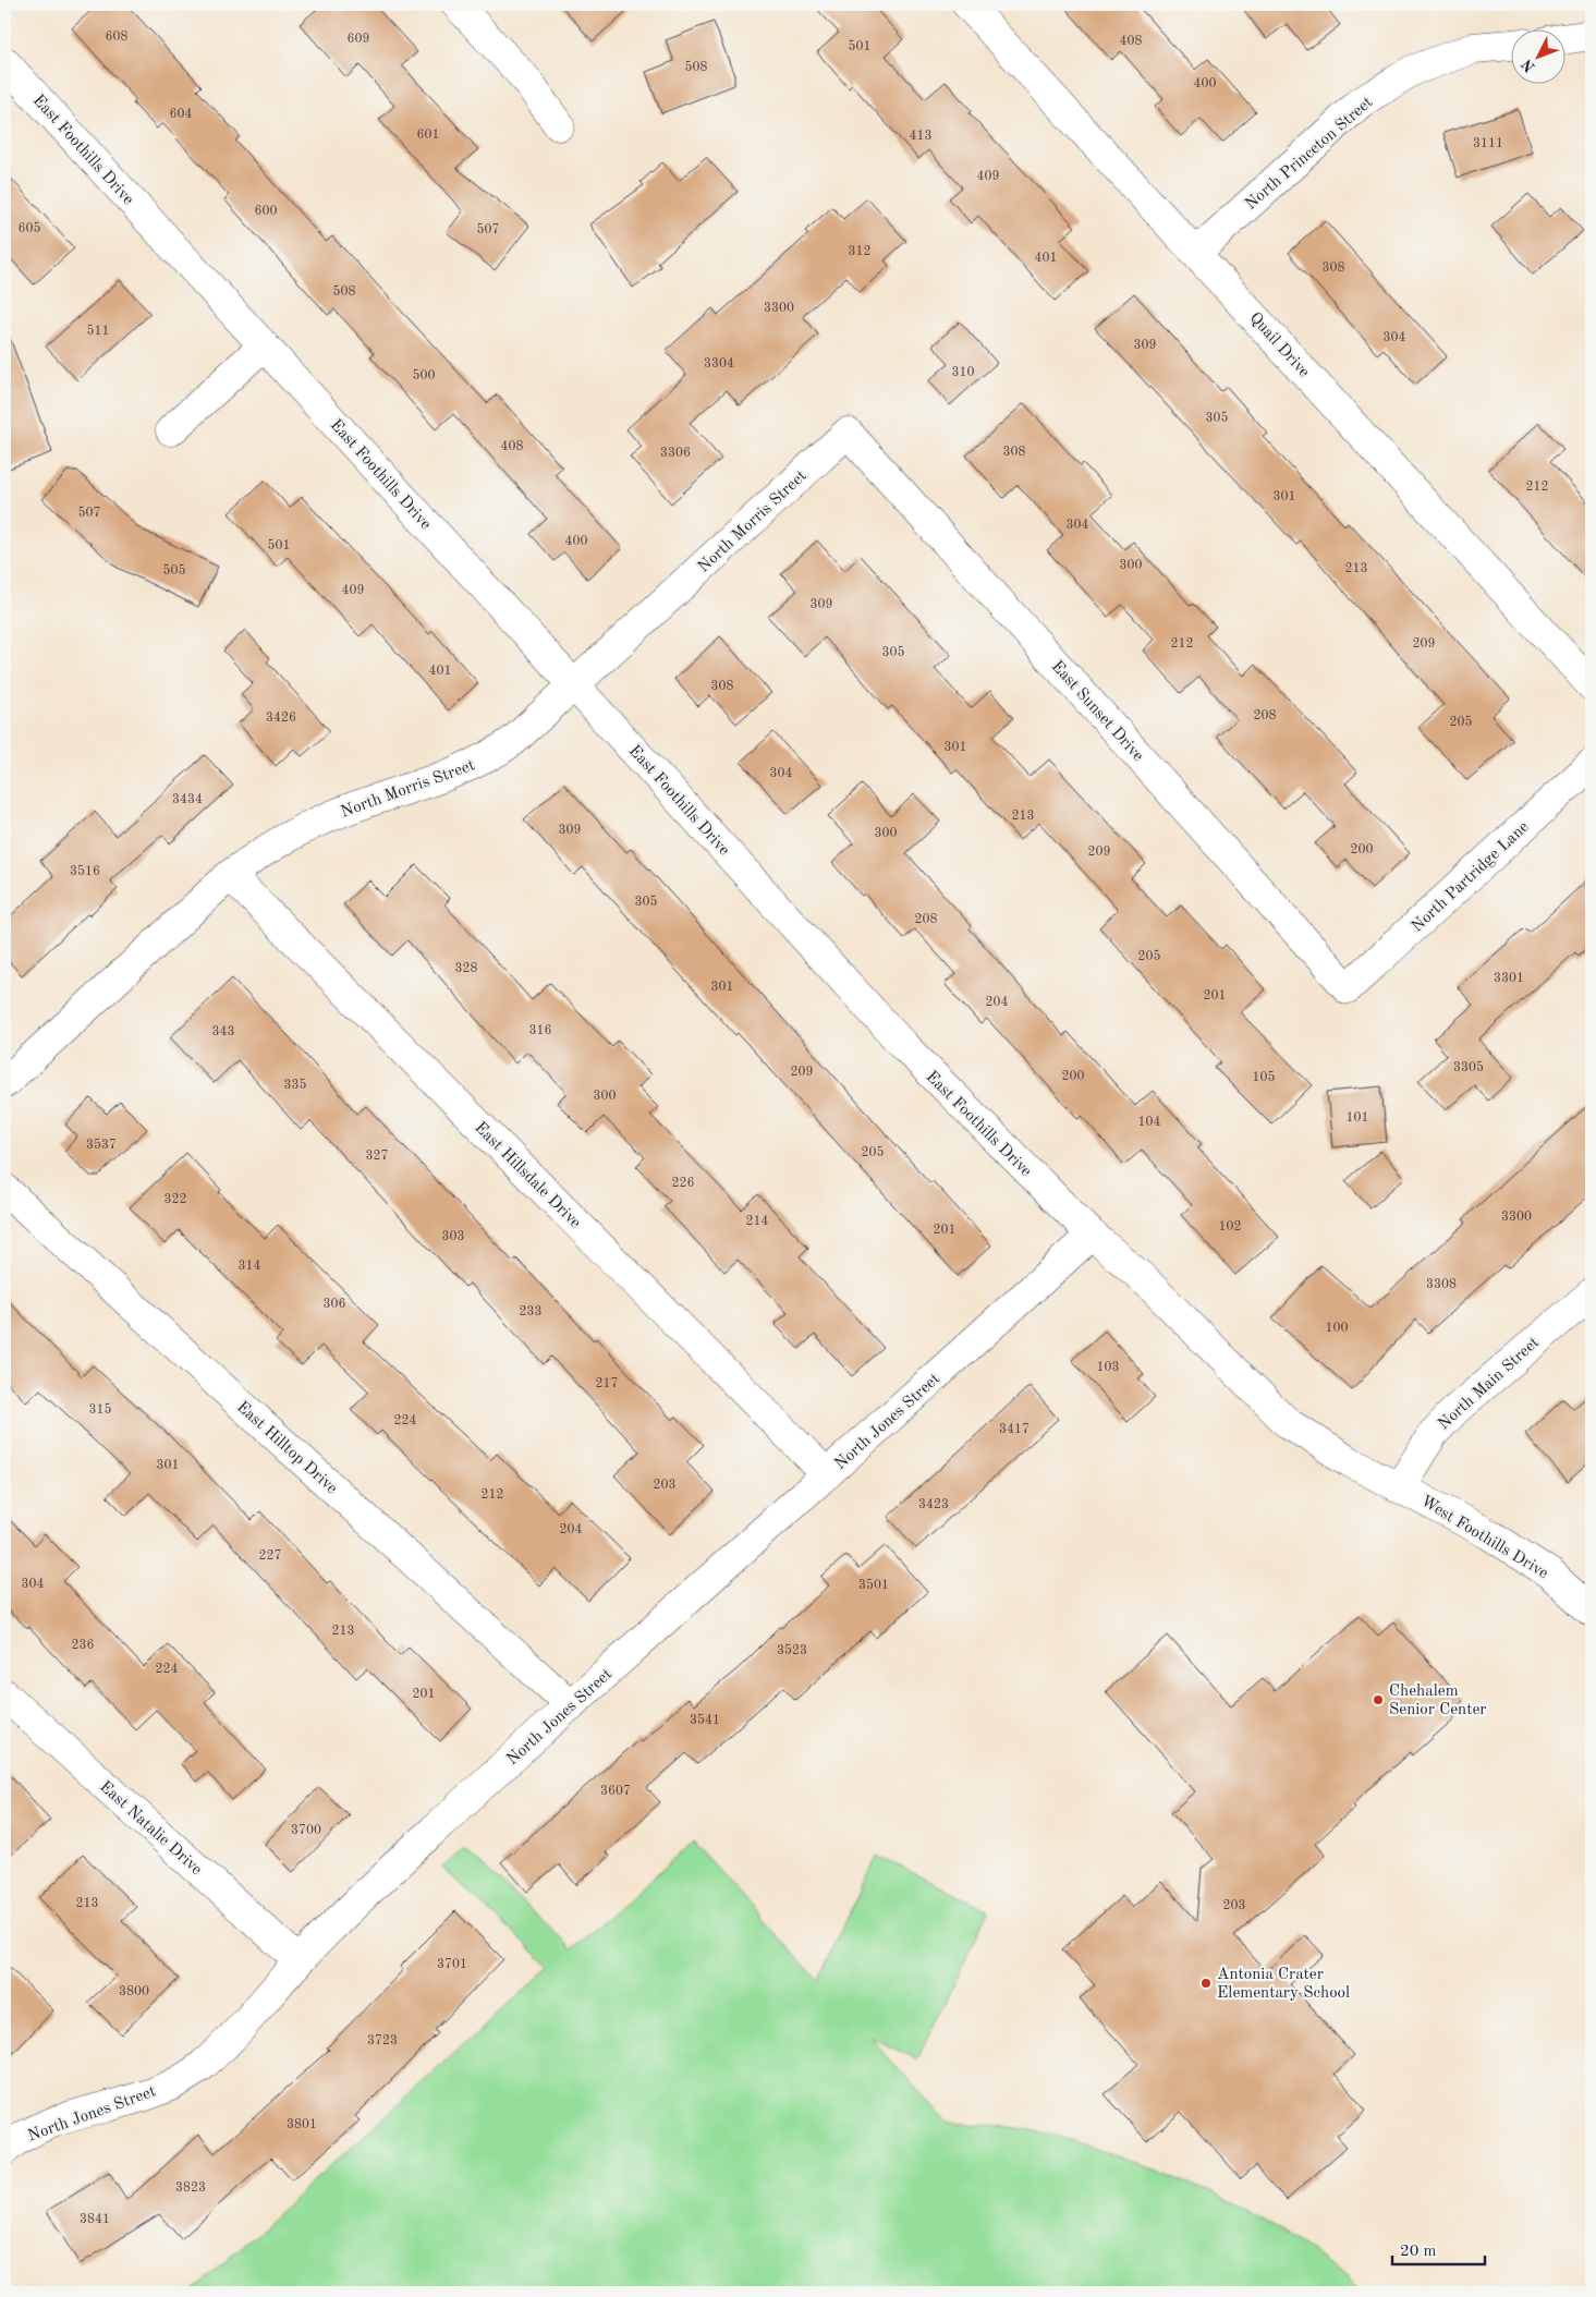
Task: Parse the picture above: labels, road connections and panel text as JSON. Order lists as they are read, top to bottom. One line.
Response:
{"streets":{"street":["East Foothills Drive","North Princeton Street","Quail Drive","North Morris Street","East Sunset Drive","North Partridge Lane","East Hillsdale Drive","North Main Street","North Jones Street","East Hilltop Drive","West Foothills Drive","East Natalie Drive"]},"crossings":[["East Foothills Drive","North Morris Street"],["East Foothills Drive","North Main Street"],["East Foothills Drive","North Jones Street"],["East Foothills Drive","West Foothills Drive"],["North Princeton Street","Quail Drive"],["North Morris Street","East Sunset Drive"],["North Morris Street","East Hillsdale Drive"],["East Sunset Drive","North Partridge Lane"],["East Hillsdale Drive","North Jones Street"],["North Main Street","West Foothills Drive"],["North Jones Street","East Hilltop Drive"],["North Jones Street","East Natalie Drive"]],"places":["Chehalem Senior Center","Antonia Crater Elementary School"],"house_numbers":["608","609","408","501","508","400","604","601","413","3111","409","600","605","507","312","401","308","508","3300","511","304","309","3304","310","500","305","408","308","3306","212","301","507","304","400","501","300","213","505","409","309","212","209","305","401","308","208","3426","205","301","304","3434","213","309","300","200","209","3516","305","208","205","328","3301","301","201","204","316","343","3305","209","200","105","335","300","101","104","3537","205","327","226","322","3300","214","102","201","303","314","3308","306","233","100","103","217","315","224","3417","301","203","212","3423","204","227","304","3501","213","236","3523","224","201","3541","3607","3700","213","203","3701","3800","3723","3801","3823","3841"],"scale_bar":"20 m","north":"bottom left"}
